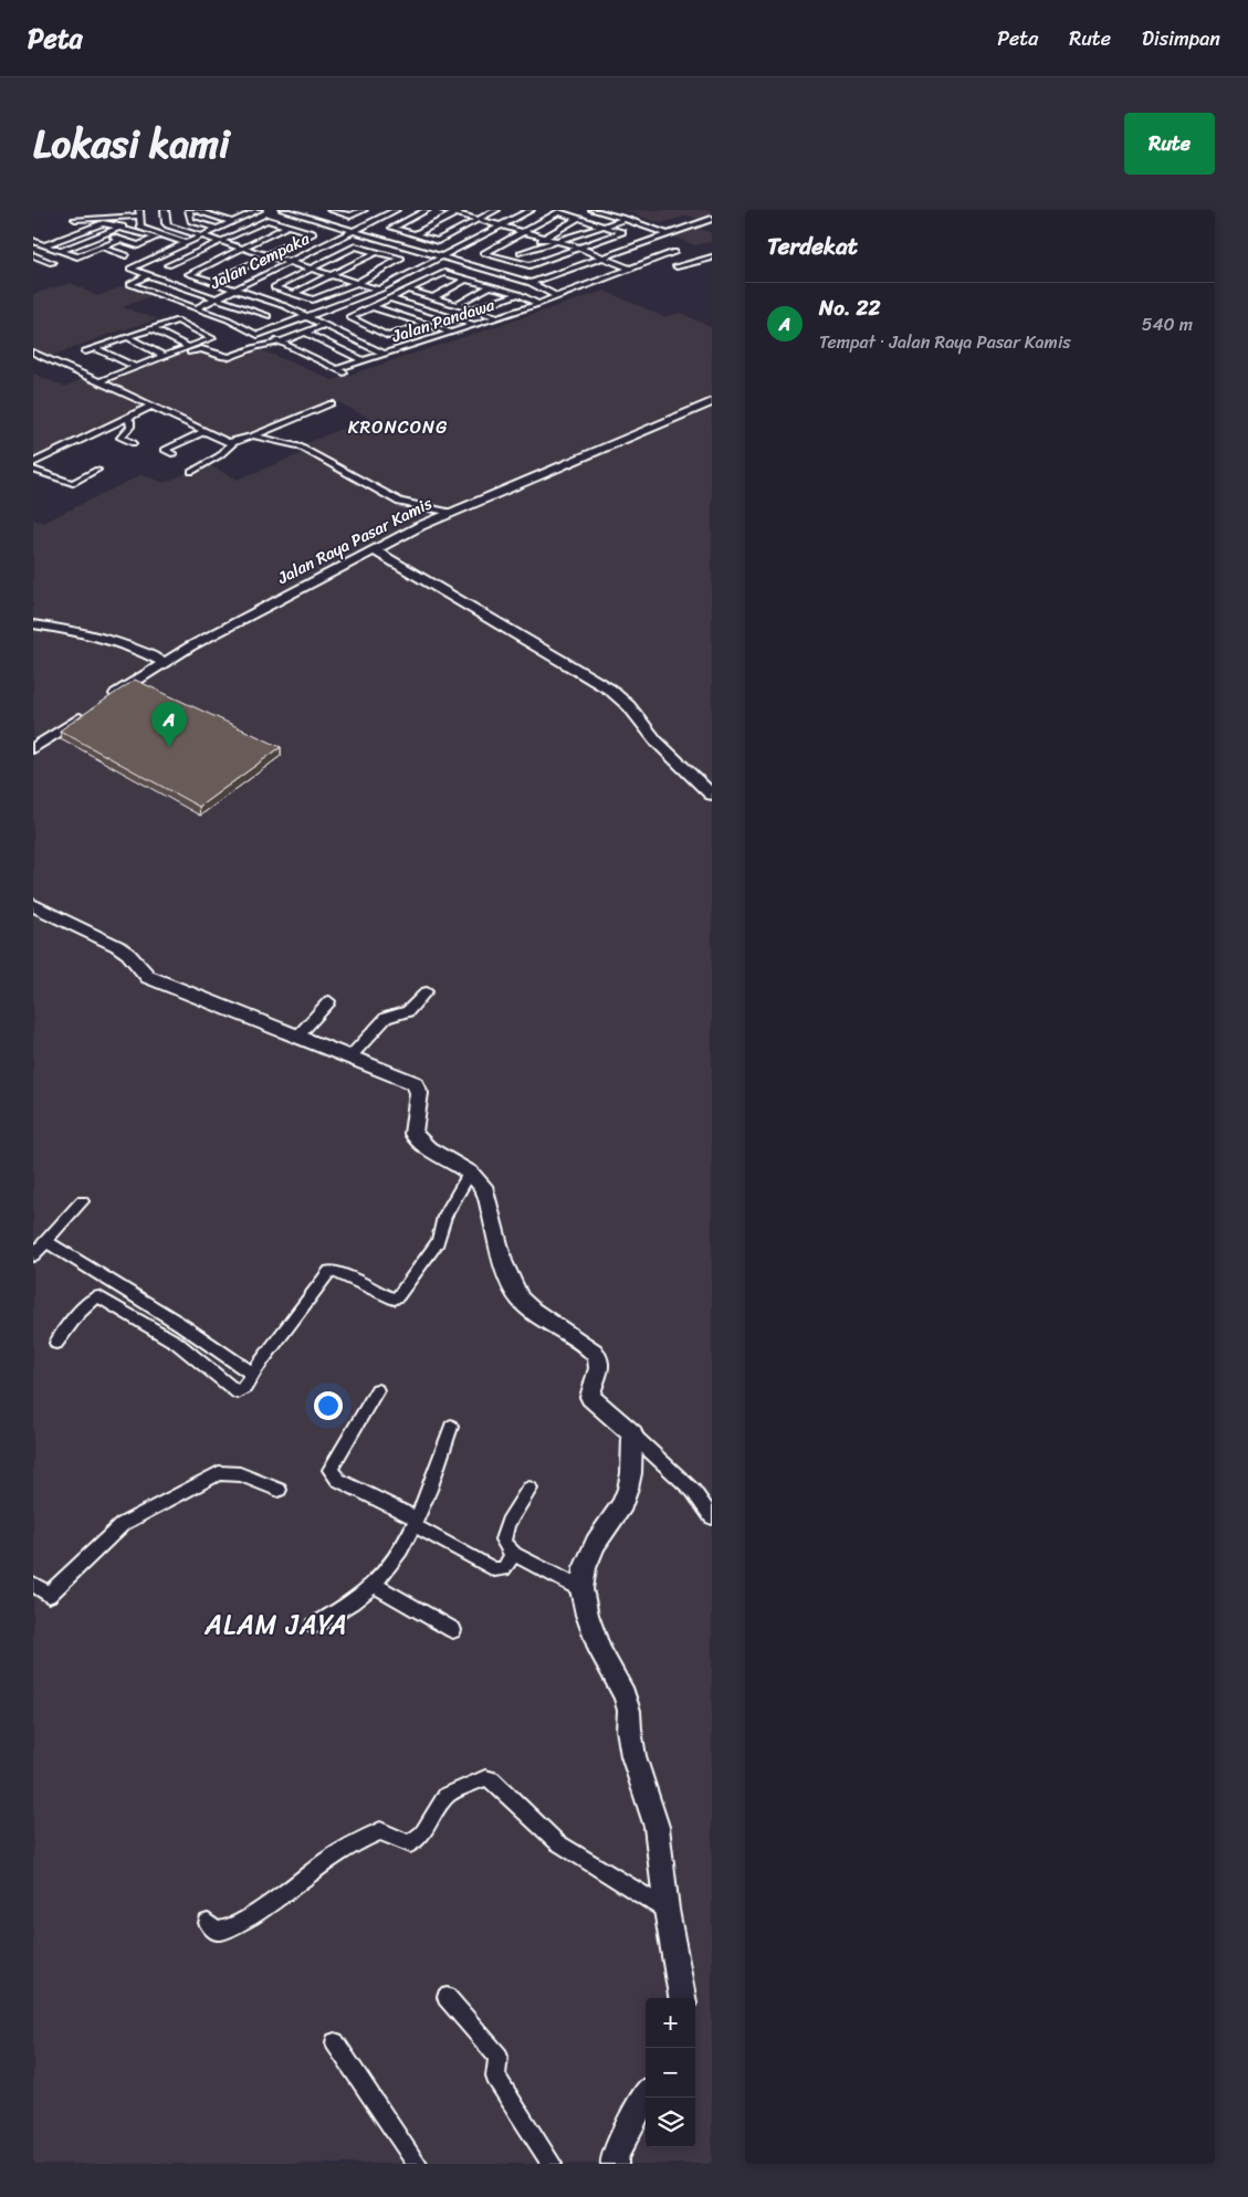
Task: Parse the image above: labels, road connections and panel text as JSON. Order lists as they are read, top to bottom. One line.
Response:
{"streets":{"street":["Jalan Cempaka","Jalan Pandawa","Jalan Raya Pasar Kamis"]},"districts":["KRONCONG","ALAM JAYA"],"page":{"header":"Peta","nav":["Peta","Rute","Disimpan"],"title":"Lokasi kami","buttons":"Rute","heading":"Terdekat","list":[{"mark":"A","name":"No. 22","note":"Tempat · Jalan Raya Pasar Kamis","value":"540 m"}],"pins":"A","map_buttons":["+","−"]}}
